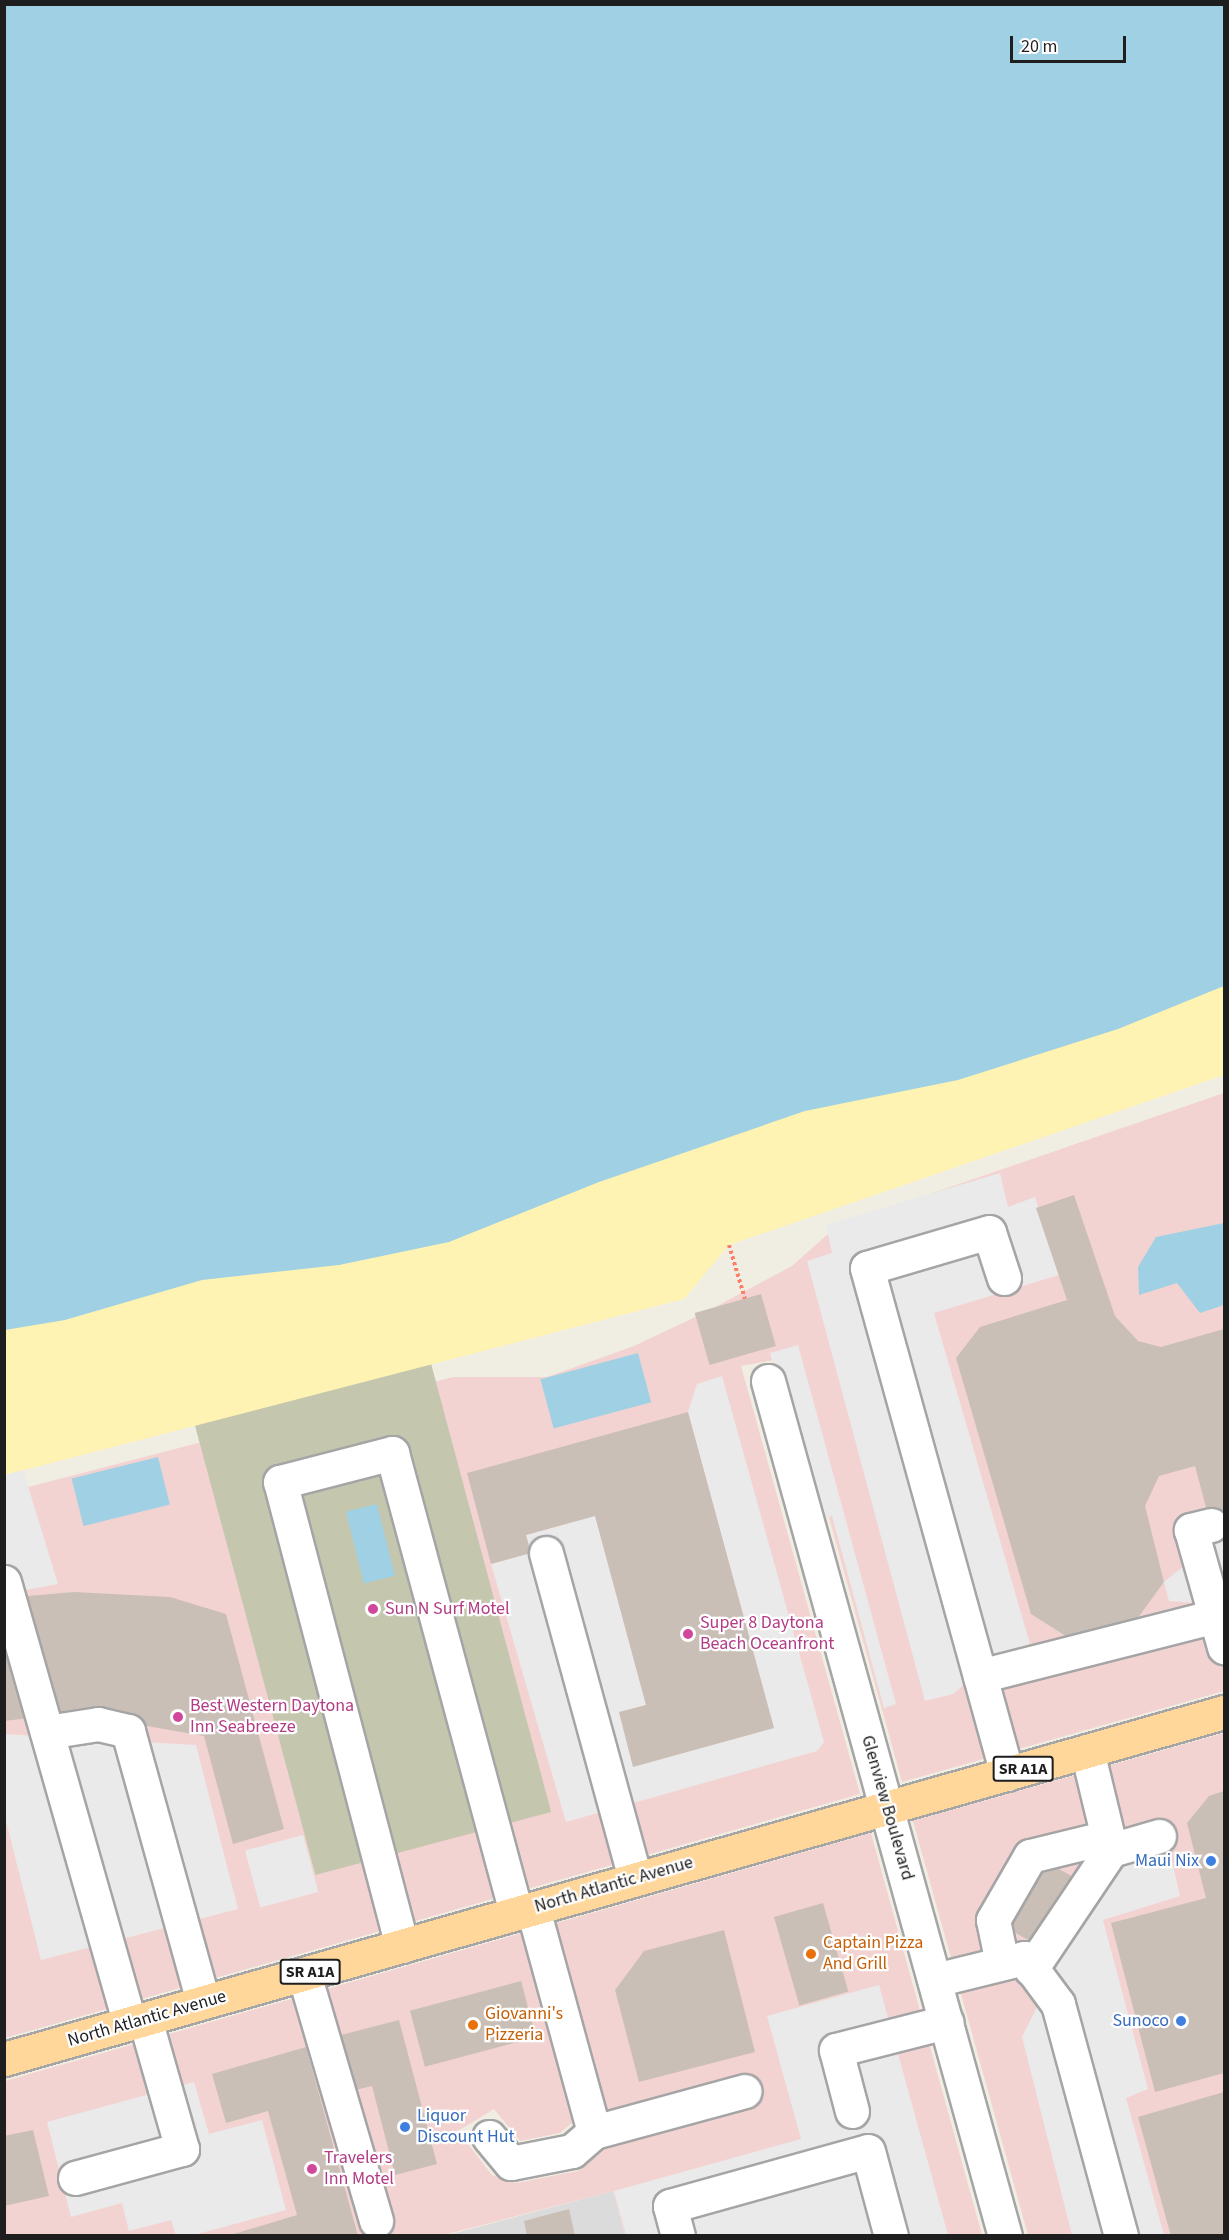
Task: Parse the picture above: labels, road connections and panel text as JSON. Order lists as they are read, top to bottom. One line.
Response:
{"streets":{"main road":["SR A1A","North Atlantic Avenue"],"street":["Glenview Boulevard"]},"crossings":[["Glenview Boulevard","North Atlantic Avenue"]],"places":["Sun N Surf Motel","Super 8 Daytona Beach Oceanfront","Best Western Daytona Inn Seabreeze","Maui Nix","Captain Pizza And Grill","Sunoco","Giovanni's Pizzeria","Liquor Discount Hut","Travelers Inn Motel"],"scale_bar":"20 m"}
